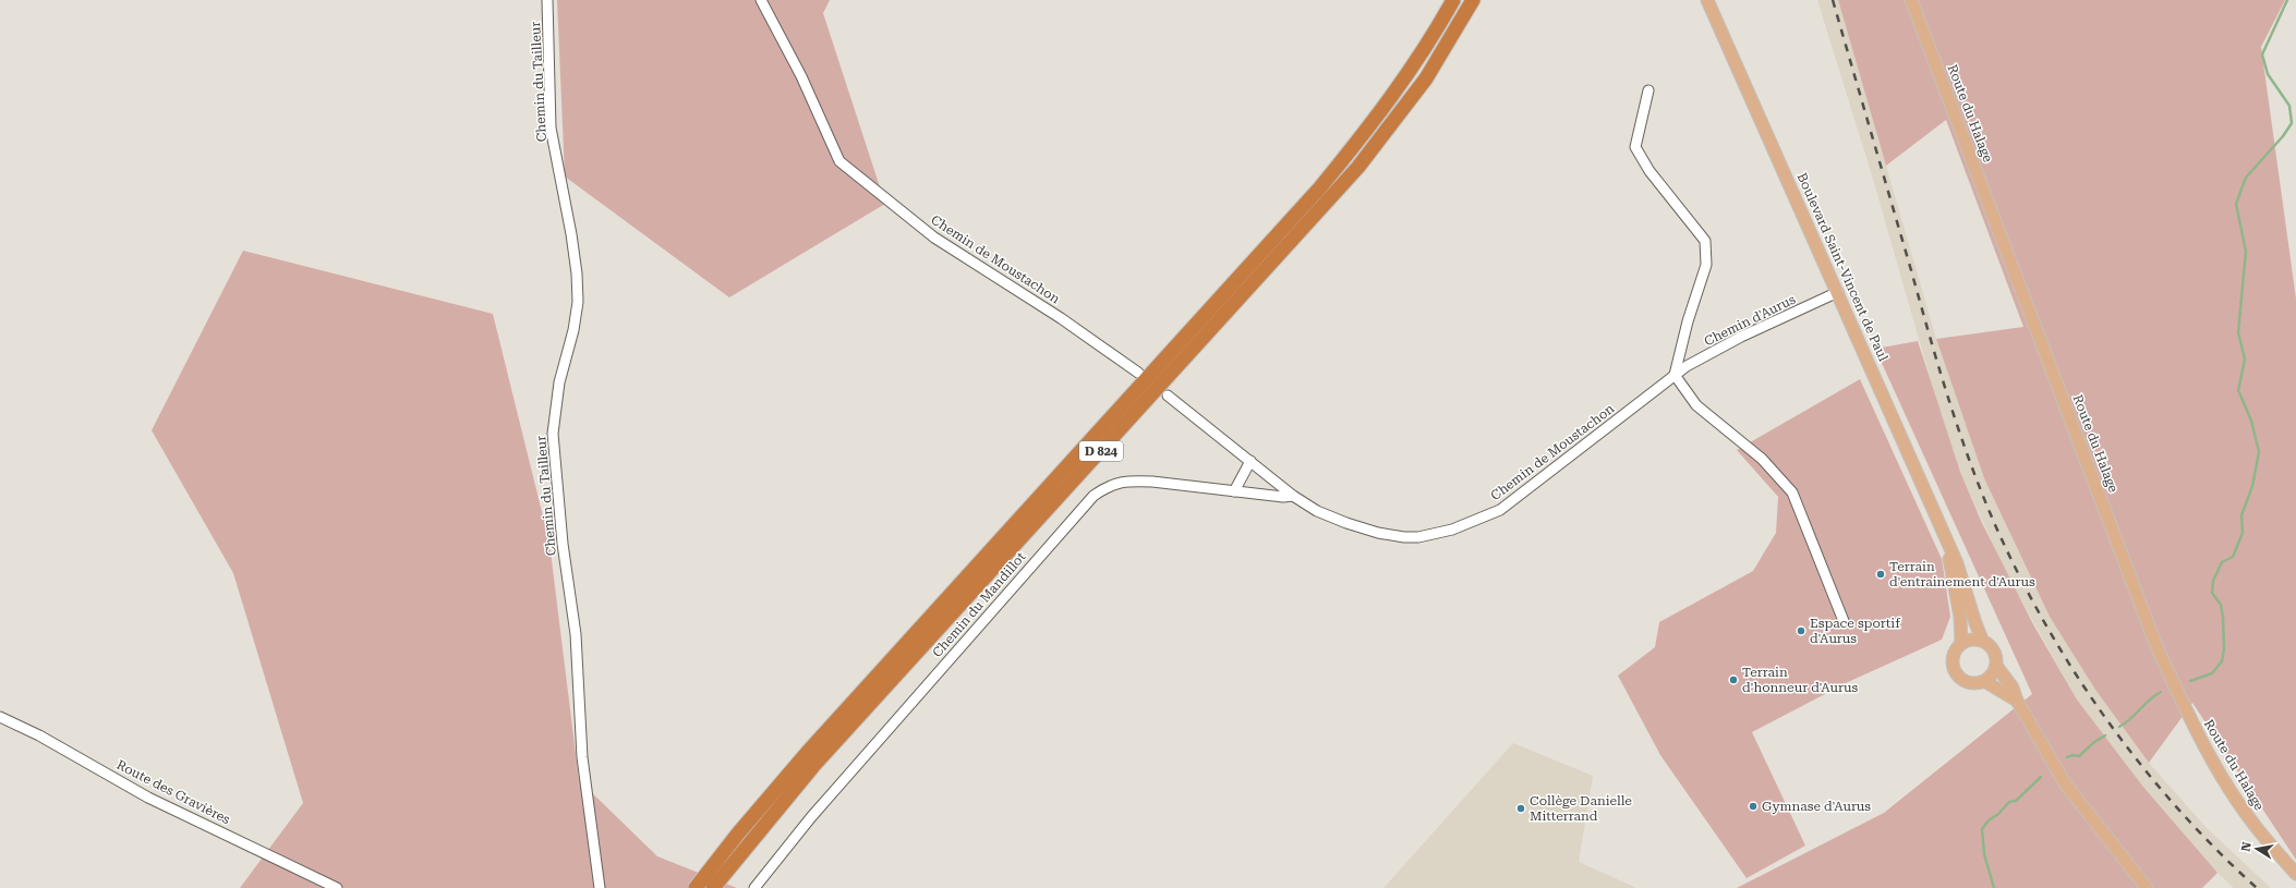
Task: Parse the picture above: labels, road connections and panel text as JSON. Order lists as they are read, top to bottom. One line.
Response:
{"streets":{"highway":["D 824"],"main road":["Route du Halage","Boulevard Saint-Vincent de Paul"],"street":["Chemin du Tailleur","Chemin de Moustachon","Chemin d'Aurus","Chemin du Mandillot","Route des Gravières"]},"crossings":[["Chemin de Moustachon","Chemin d'Aurus"],["Chemin de Moustachon","Chemin du Mandillot"],["Boulevard Saint-Vincent de Paul","Chemin d'Aurus"]],"places":["Terrain d'entrainement d'Aurus","Espace sportif d'Aurus","Terrain d'honneur d'Aurus","Gymnase d'Aurus","Collège Danielle Mitterrand"],"north":"left"}
